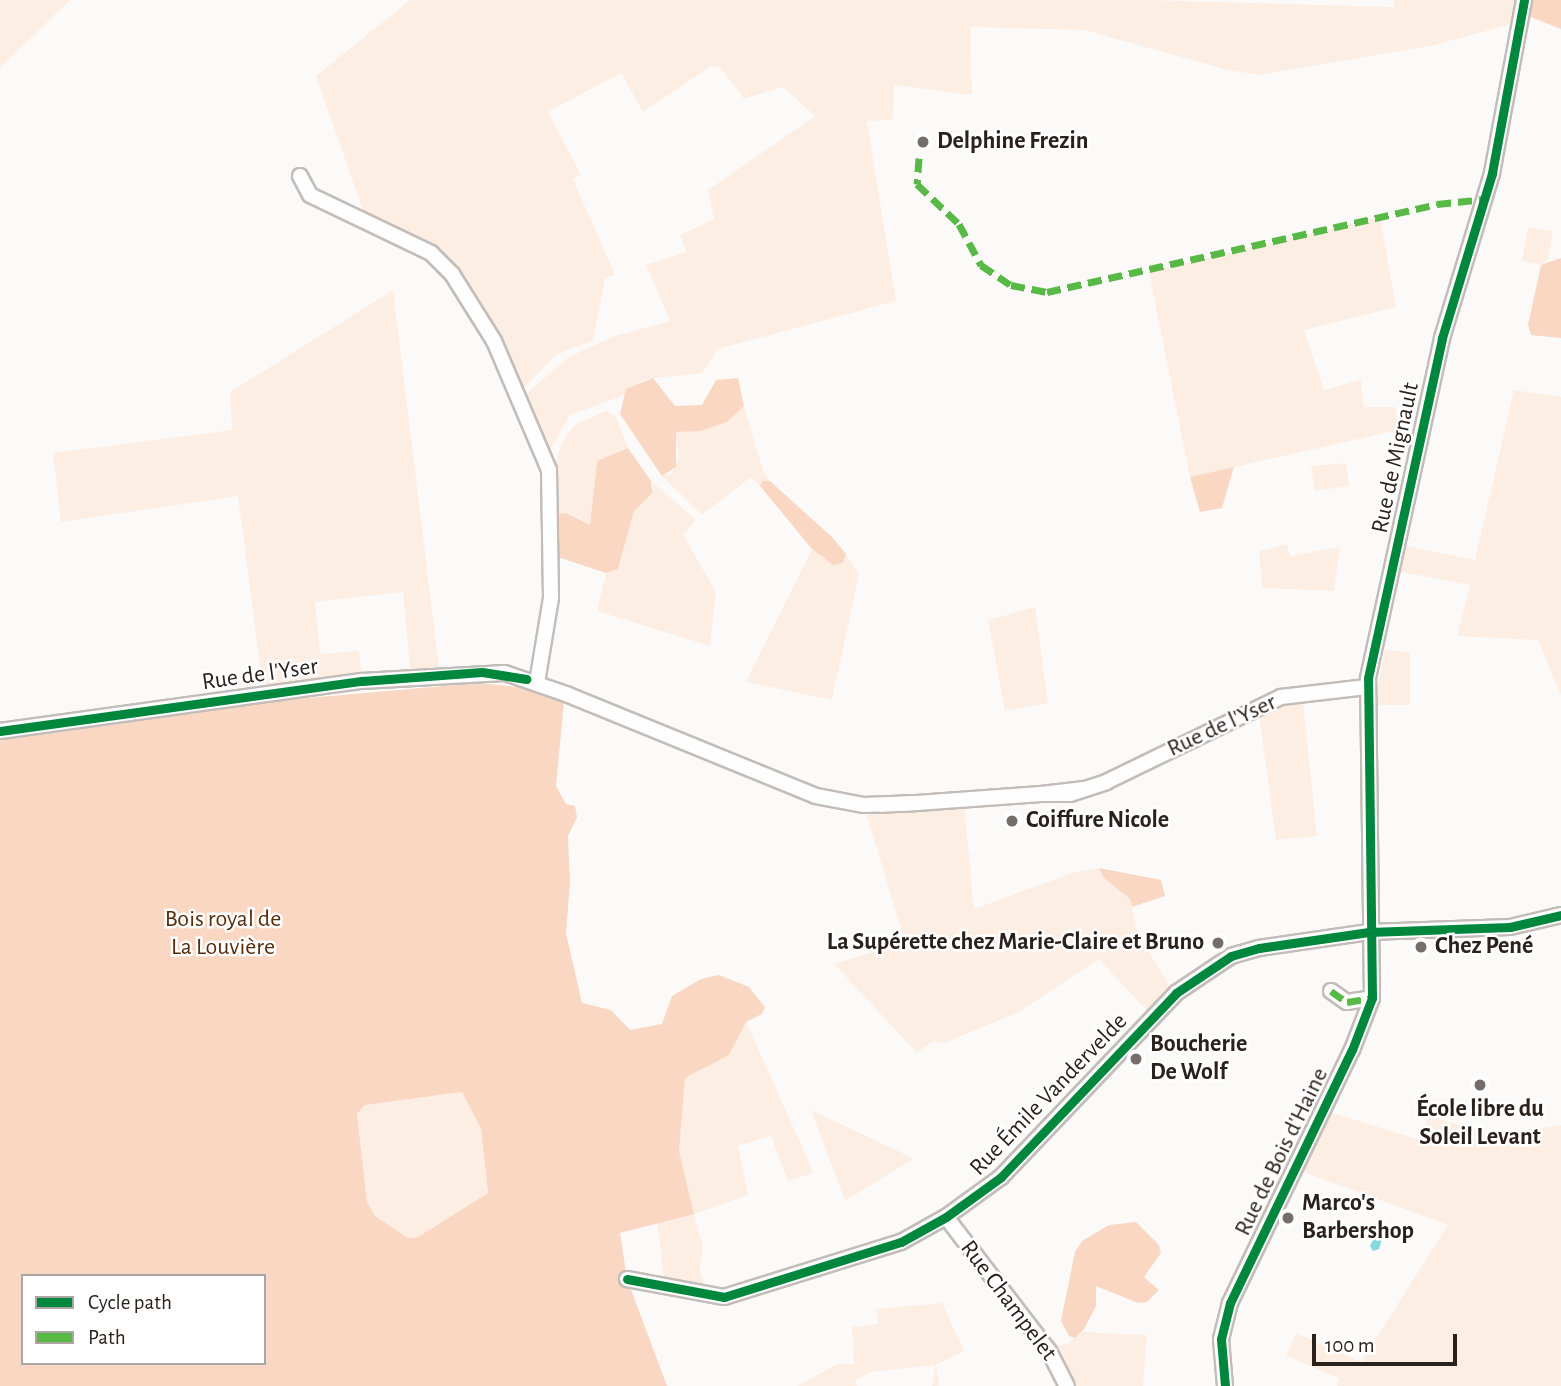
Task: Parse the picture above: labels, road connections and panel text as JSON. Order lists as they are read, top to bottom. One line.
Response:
{"streets":{"street":["Rue de Mignault","Rue de l'Yser","Rue Émile Vandervelde","Rue de Bois d'Haine","Rue Champelet"]},"crossings":[["Rue de Mignault","Rue de l'Yser"],["Rue de Mignault","Rue Émile Vandervelde"],["Rue de Mignault","Rue de Bois d'Haine"],["Rue Émile Vandervelde","Rue de Bois d'Haine"],["Rue Émile Vandervelde","Rue Champelet"]],"parks":["Bois royal de La Louvière"],"places":["Delphine Frezin","Coiffure Nicole","La Supérette chez Marie-Claire et Bruno","Chez Pené","Boucherie De Wolf","École libre du Soleil Levant","Marco's Barbershop"],"legend":["Cycle path","Path"],"scale_bar":"100 m"}
